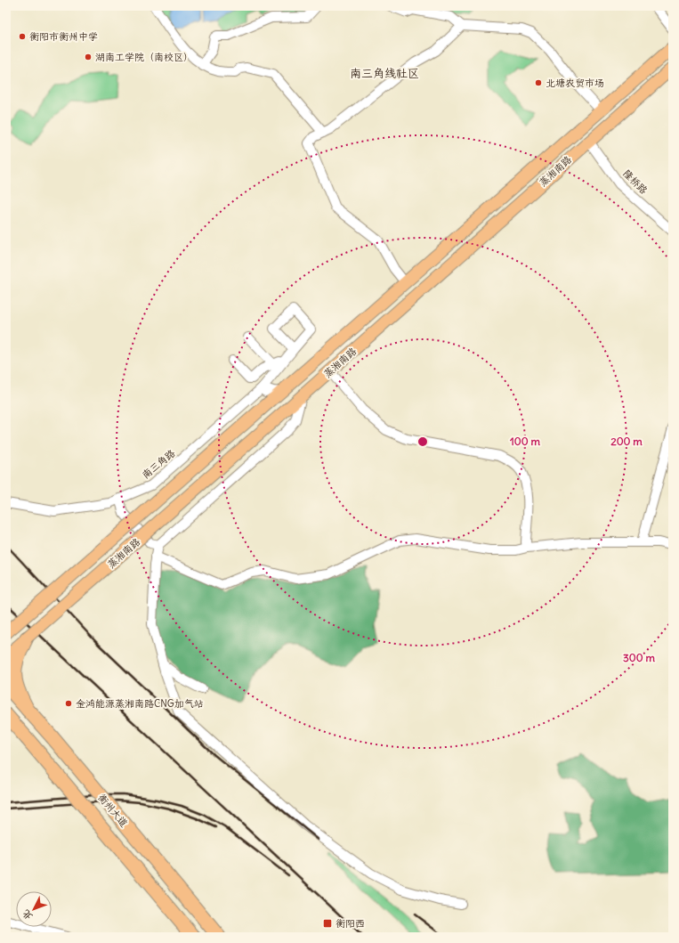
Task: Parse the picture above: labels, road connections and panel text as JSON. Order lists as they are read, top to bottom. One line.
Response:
{"streets":{"highway":["衡州大道"],"main road":["蒸湘南路"],"street":["隆桥路","南三角路"]},"crossings":[["蒸湘南路","隆桥路"]],"districts":["南三角线社区"],"places":{"other":["衡阳市衡州中学","湖南工学院（南校区）","北塘农贸市场","金鸿能源蒸湘南路CNG加气站"],"transit":["衡阳西"]},"north":"bottom left","rings":["100 m","200 m","300 m"]}
